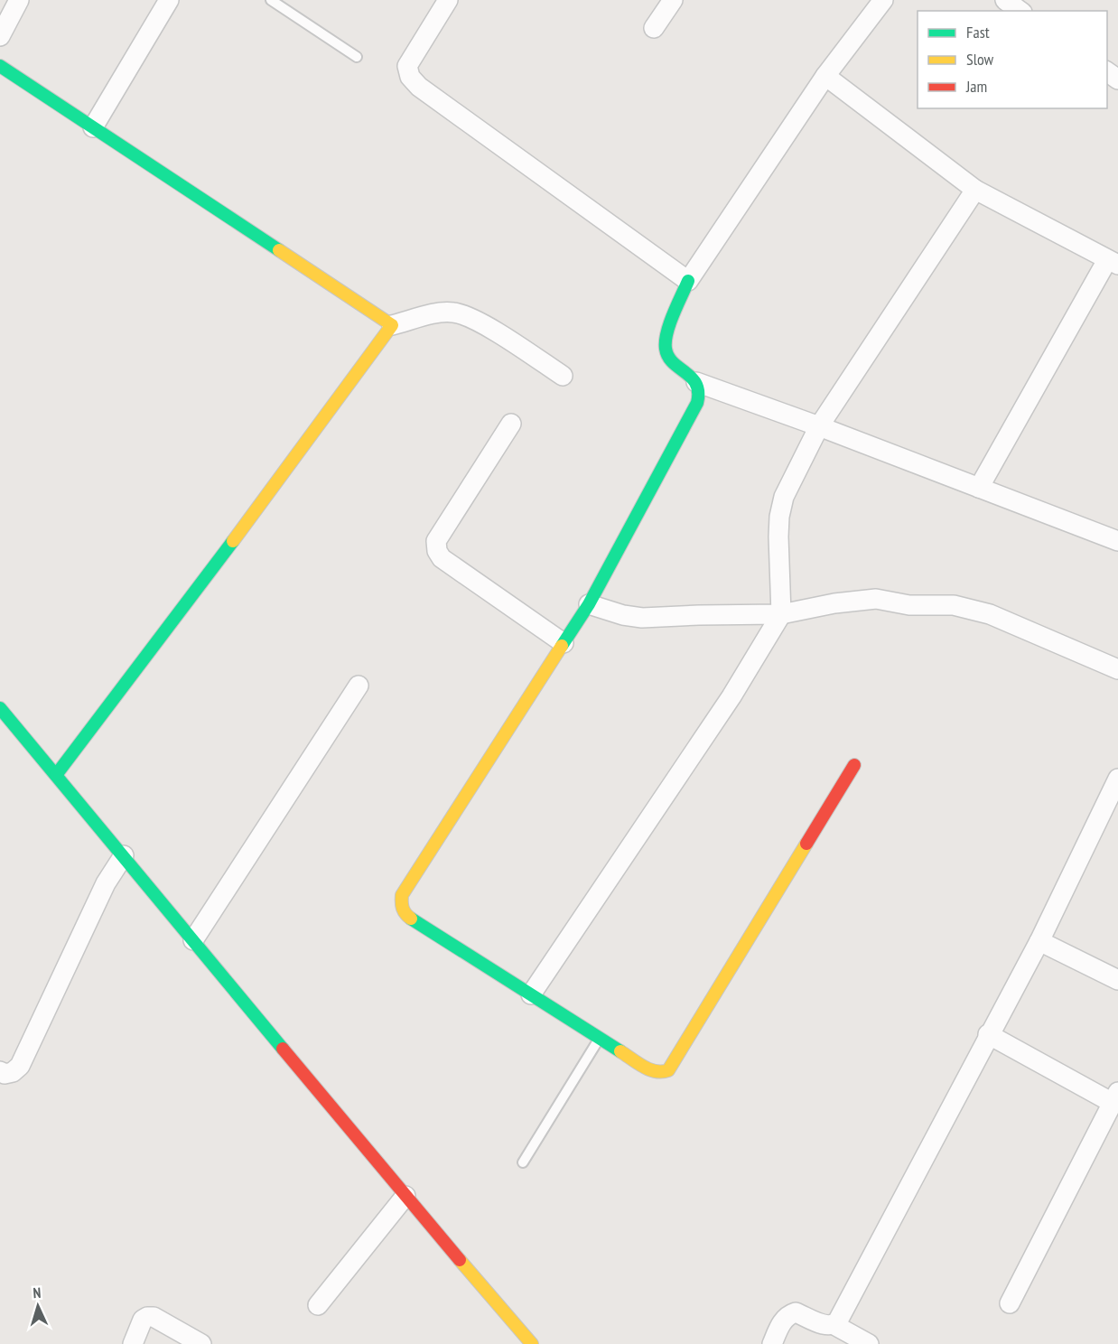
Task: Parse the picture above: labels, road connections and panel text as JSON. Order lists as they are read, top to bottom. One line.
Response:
{"legend":["Fast","Slow","Jam"],"north":"top"}
